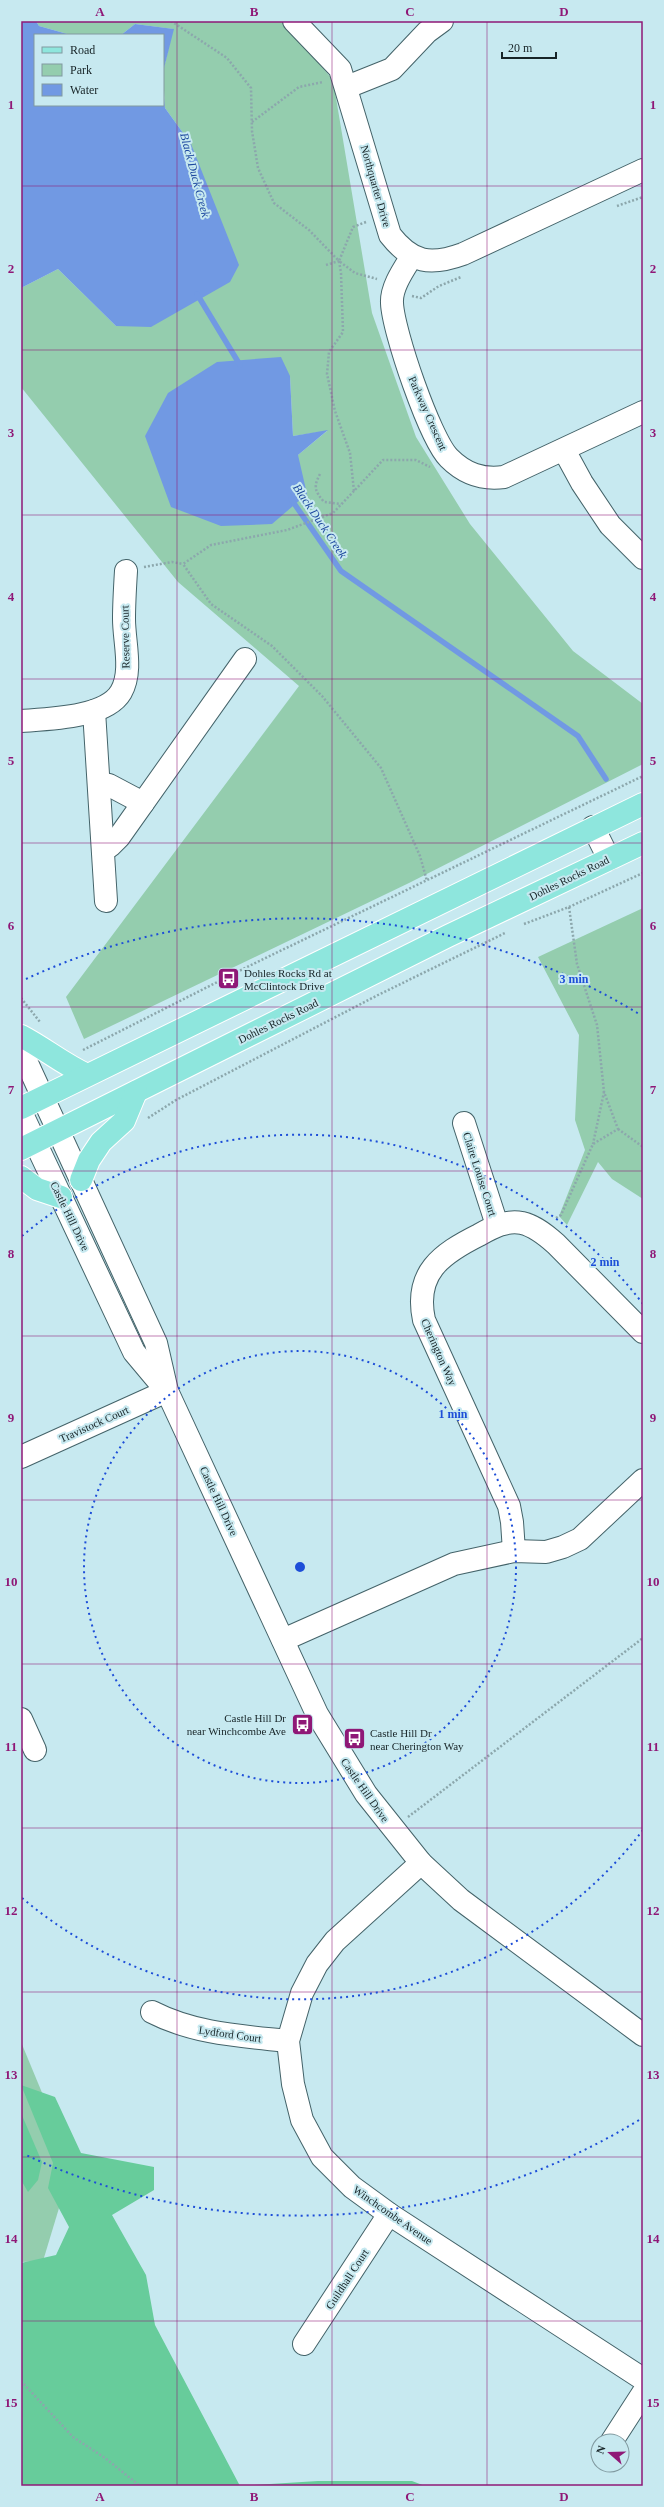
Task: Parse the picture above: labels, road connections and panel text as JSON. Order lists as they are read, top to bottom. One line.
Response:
{"streets":{"main road":["Dohles Rocks Road"],"street":["Northquarter Drive","Parkway Crescent","Reserve Court","Claire Louise Court","Castle Hill Drive","Cherington Way","Travistock Court","Lydford Court","Winchcombe Avenue","Guildhall Court"]},"crossings":[["Northquarter Drive","Parkway Crescent"],["Dohles Rocks Road","Castle Hill Drive"],["Claire Louise Court","Cherington Way"],["Castle Hill Drive","Travistock Court"],["Castle Hill Drive","Winchcombe Avenue"],["Lydford Court","Winchcombe Avenue"],["Winchcombe Avenue","Guildhall Court"]],"water":["Black Duck Creek"],"places":{"bus stop":["Dohles Rocks Rd at McClintock Drive","Castle Hill Dr near Winchcombe Ave","Castle Hill Dr near Cherington Way"]},"legend":["Road","Park","Water"],"scale_bar":"20 m","north":"left","grid":{"columns":["A","B","C","D"],"rows":["1","2","3","4","5","6","7","8","9","10","11","12","13","14","15"]},"rings":["3 min","2 min","1 min"]}
